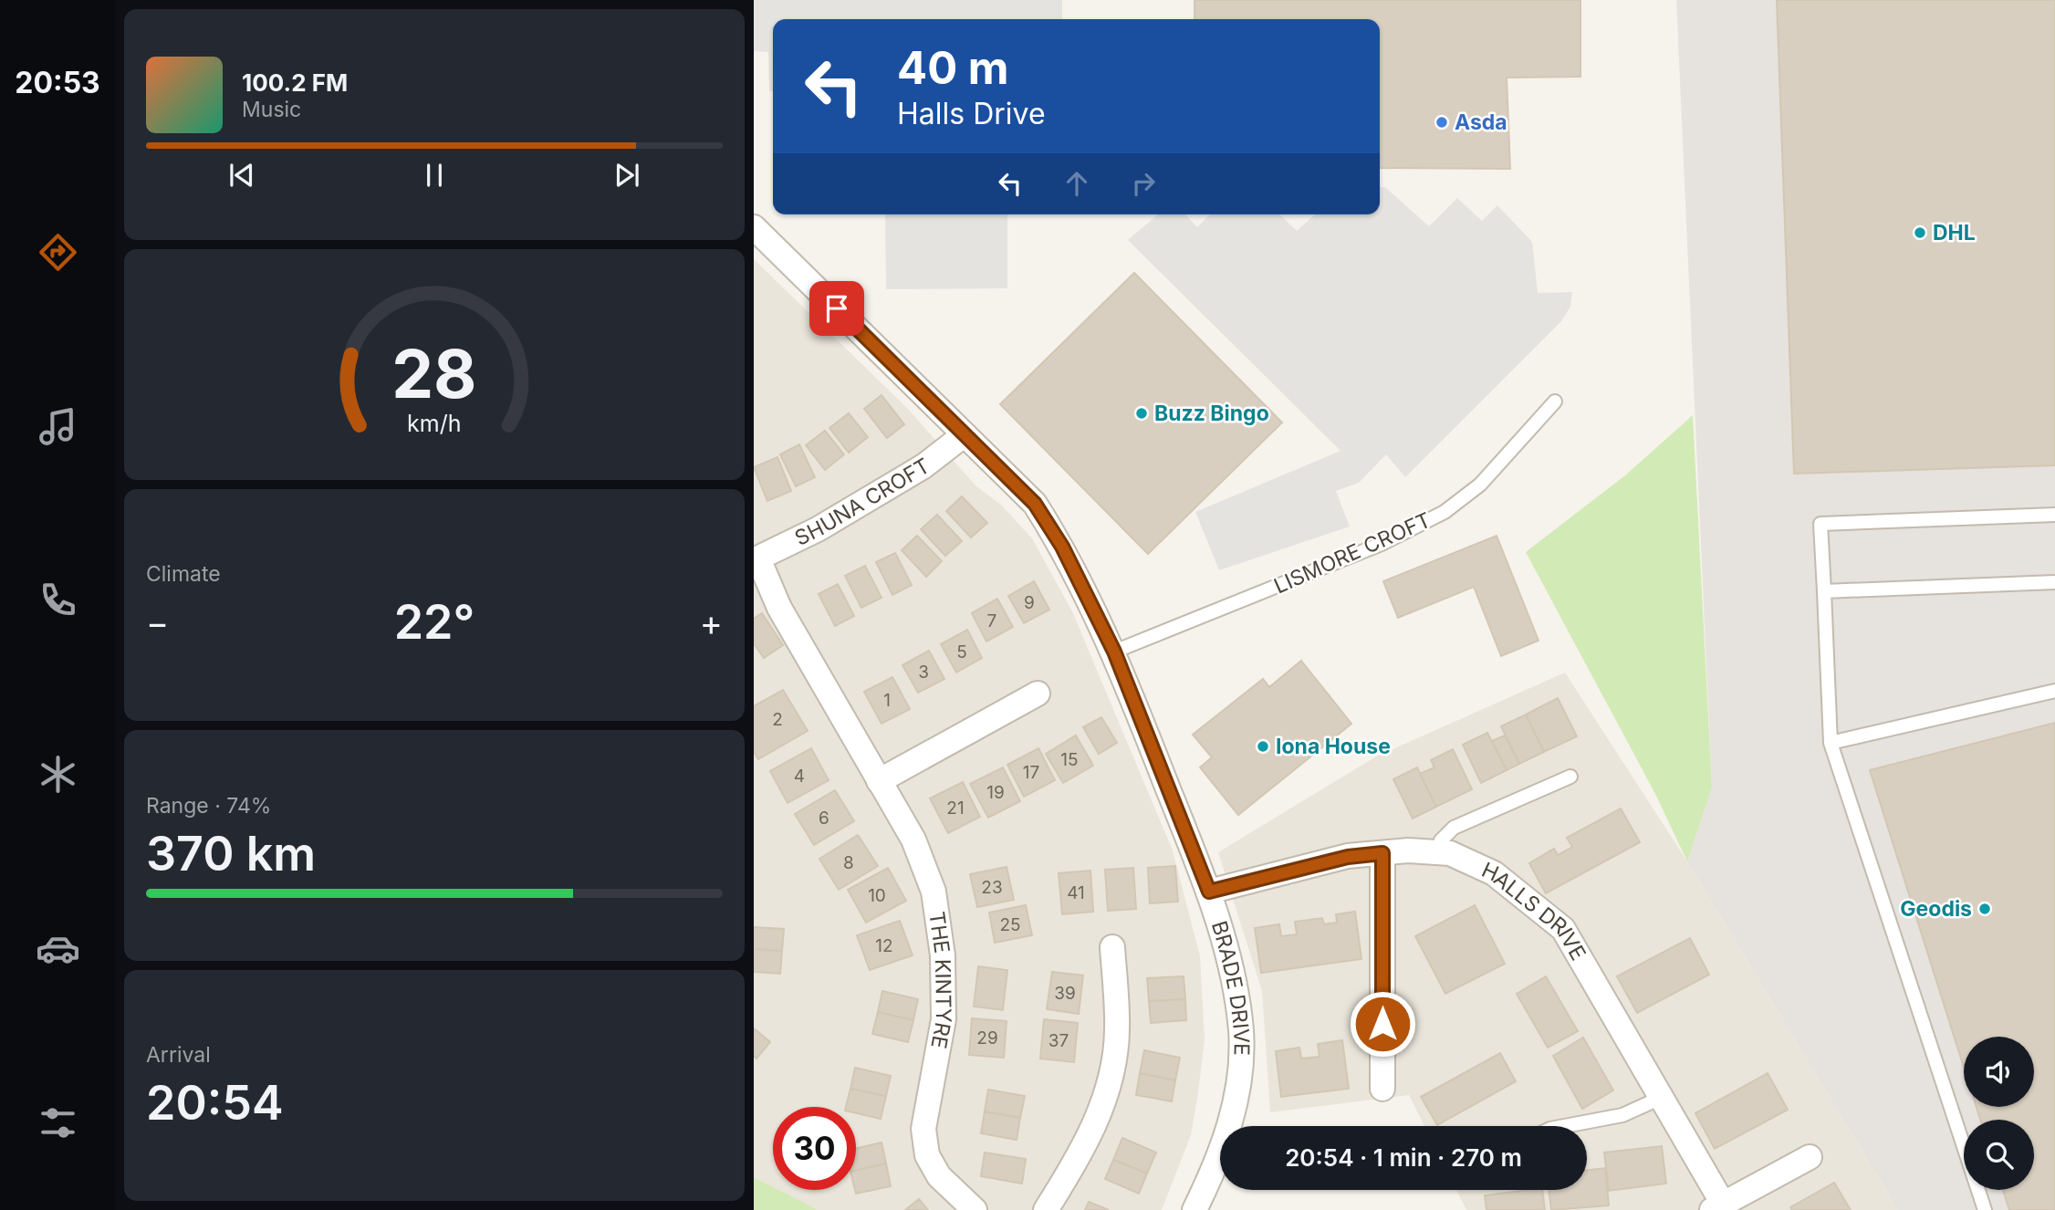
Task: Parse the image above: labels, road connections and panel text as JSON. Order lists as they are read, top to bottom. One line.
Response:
{"streets":{"street":["SHUNA CROFT","HALLS DRIVE","THE KINTYRE","BRADE DRIVE"],"lane":["LISMORE CROFT"]},"crossings":[["SHUNA CROFT","THE KINTYRE"],["SHUNA CROFT","BRADE DRIVE"],["LISMORE CROFT","BRADE DRIVE"],["HALLS DRIVE","BRADE DRIVE"]],"places":["Asda","DHL","Buzz Bingo","Iona House","Geodis"],"house_numbers":["9","7","5","3","1","2","15","17","4","19","21","6","8","23","41","10","25","12","39","29","37"],"page":{"tabs":"20:53","turn":["40 m","Halls Drive"],"song":["100.2 FM","Music"],"tile":["Climate",["Range · 74%","370 km"],["Arrival","20:54"]],"heat":["−","22°","+"],"limit":"30","trip":"20:54 · 1 min · 270 m","gauge":["28","km/h"]}}
